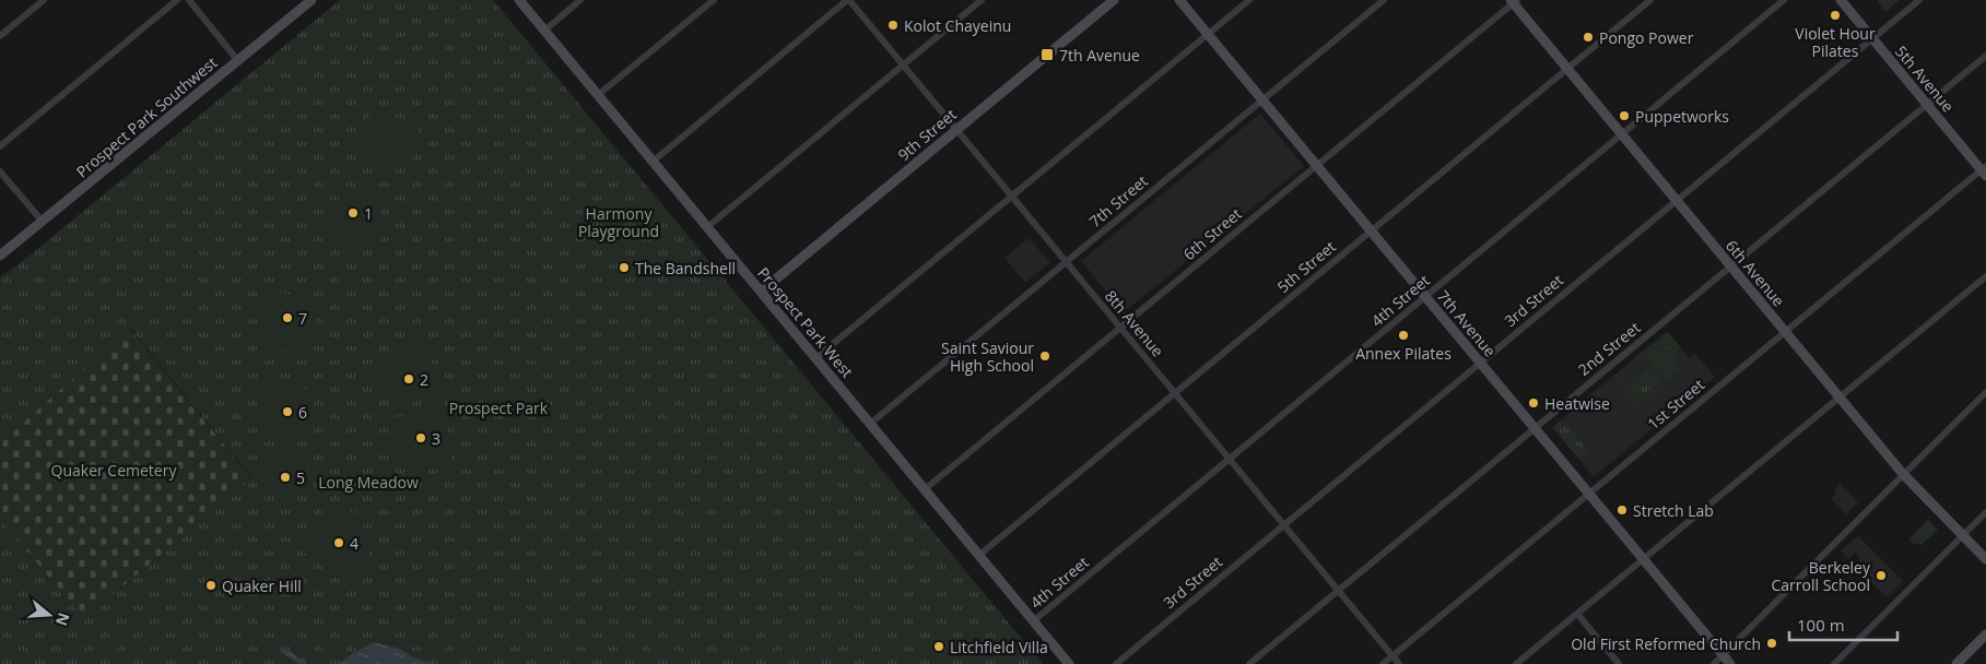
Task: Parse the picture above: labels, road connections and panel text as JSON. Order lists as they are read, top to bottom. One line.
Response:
{"streets":{"street":["5th Avenue","Prospect Park Southwest","9th Street","7th Street","6th Street","5th Street","6th Avenue","4th Street","3rd Street","Prospect Park West","8th Avenue","7th Avenue","2nd Street","1st Street"]},"crossings":[["5th Avenue","3rd Street"],["5th Avenue","2nd Street"],["5th Avenue","1st Street"],["9th Street","Prospect Park West"],["9th Street","8th Avenue"],["7th Street","Prospect Park West"],["7th Street","8th Avenue"],["7th Street","7th Avenue"],["6th Street","6th Avenue"],["6th Street","Prospect Park West"],["6th Street","8th Avenue"],["6th Street","7th Avenue"],["5th Street","6th Avenue"],["5th Street","Prospect Park West"],["5th Street","8th Avenue"],["5th Street","7th Avenue"],["6th Avenue","4th Street"],["6th Avenue","3rd Street"],["6th Avenue","2nd Street"],["6th Avenue","1st Street"],["4th Street","Prospect Park West"],["4th Street","8th Avenue"],["4th Street","7th Avenue"],["3rd Street","8th Avenue"],["3rd Street","7th Avenue"],["8th Avenue","2nd Street"],["8th Avenue","1st Street"],["7th Avenue","2nd Street"],["7th Avenue","1st Street"]],"parks":["Harmony Playground","Prospect Park","Quaker Cemetery","Long Meadow"],"places":{"other":["Violet Hour Pilates","Kolot Chayeinu","Pongo Power","Puppetworks","1","The Bandshell","7","Annex Pilates","Saint Saviour High School","2","Heatwise","6","3","5","Stretch Lab","4","Berkeley Carroll School","Quaker Hill","Old First Reformed Church","Litchfield Villa"],"transit":["7th Avenue"]},"scale_bar":"100 m","north":"right"}
